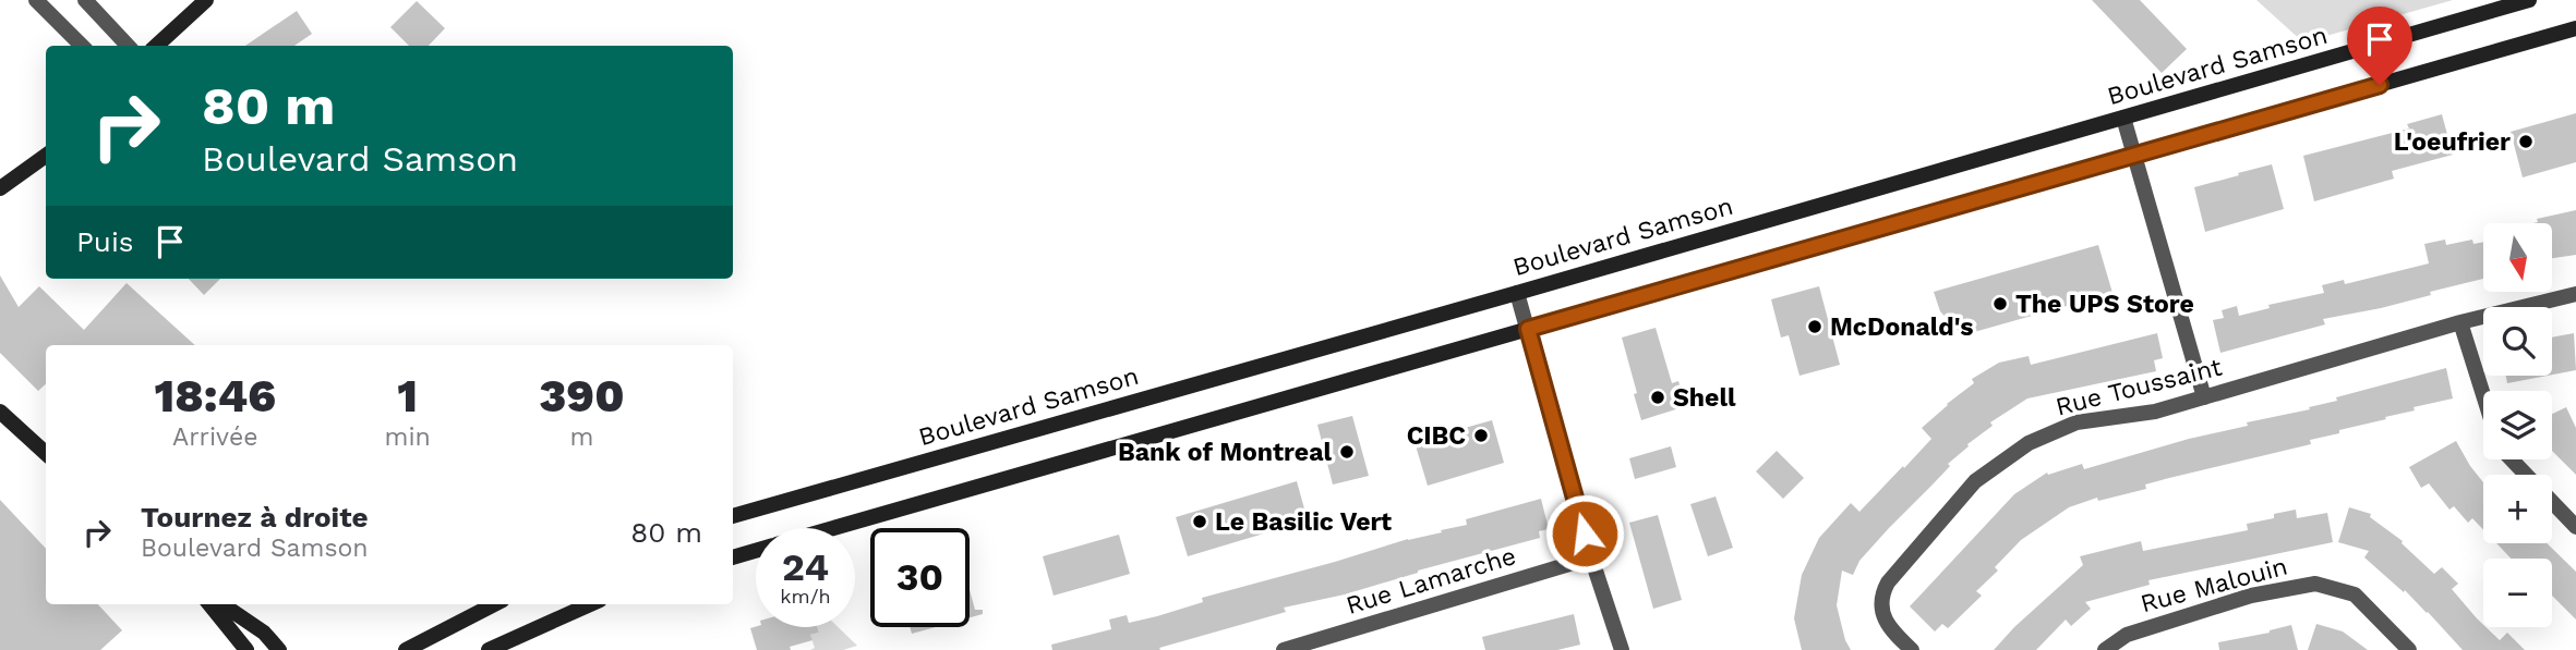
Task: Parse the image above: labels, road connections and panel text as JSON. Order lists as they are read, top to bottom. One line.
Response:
{"streets":{"street":["Boulevard Samson","Rue Toussaint","Rue Lamarche","Rue Malouin"]},"places":["L'oeufrier","The UPS Store","McDonald's","Shell","CIBC","Bank of Montreal","Le Basilic Vert"],"north":"bottom","page":{"turn":["80 m","Boulevard Samson"],"then":"Puis","map_buttons":["+","−"],"eta":["18:46","Arrivée","1","min","390","m"],"list":[{"name":"Tournez à droite","note":"Boulevard Samson","value":"80 m"}],"speed":"24 km/h","limit":"30"}}
